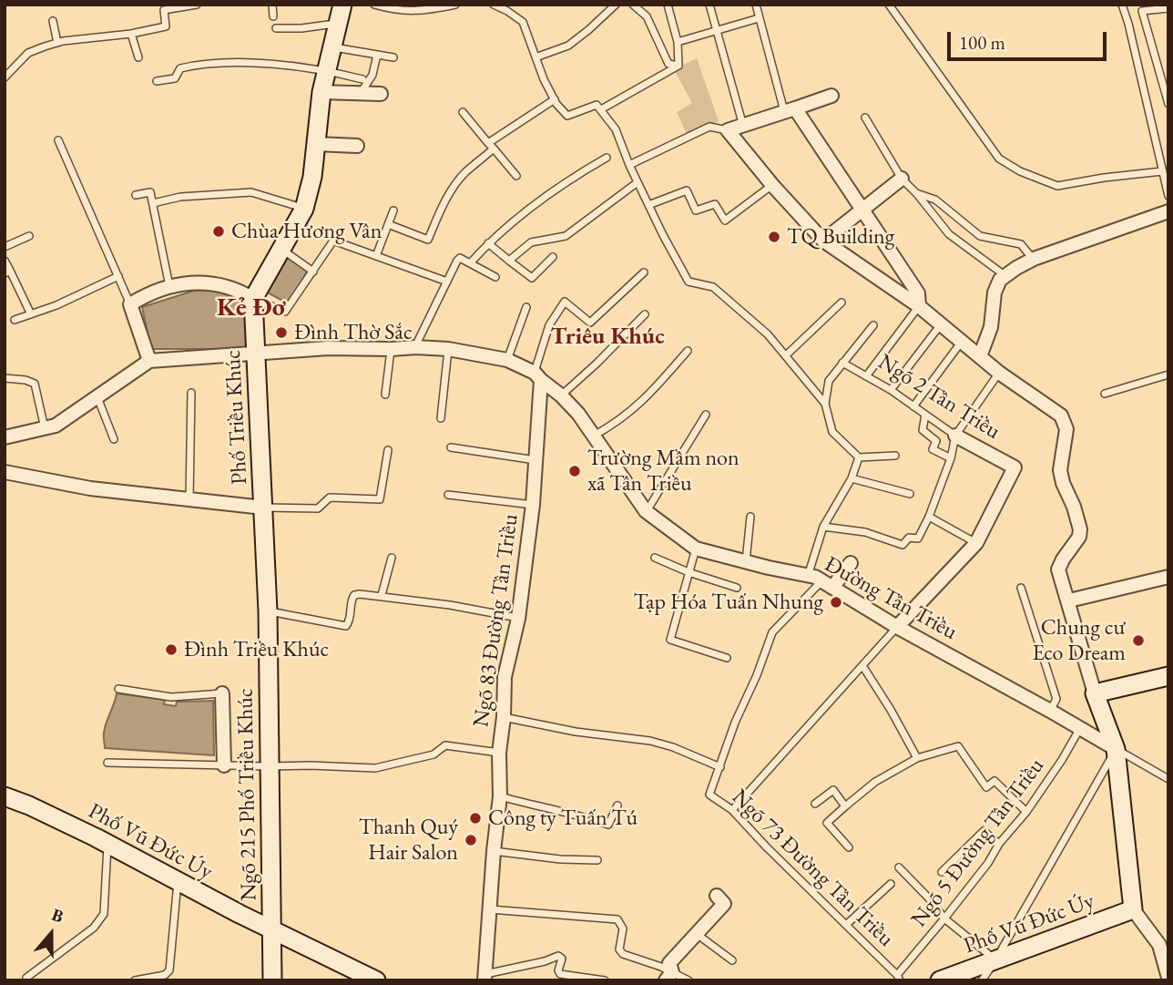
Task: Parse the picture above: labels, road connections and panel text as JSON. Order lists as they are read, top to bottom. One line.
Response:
{"streets":{"street":["Ngõ 2 Tân Triều","Phố Triều Khúc","Đường Tân Triều","Ngõ 83 Đường Tân Triều","Ngõ 215 Phố Triều Khúc","Phố Vũ Đức Úy"],"lane":["Ngõ 5 Đường Tân Triều","Ngõ 73 Đường Tân Triều"]},"crossings":[["Phố Triều Khúc","Đường Tân Triều"],["Phố Triều Khúc","Ngõ 215 Phố Triều Khúc"],["Đường Tân Triều","Ngõ 83 Đường Tân Triều"],["Đường Tân Triều","Ngõ 5 Đường Tân Triều"],["Đường Tân Triều","Ngõ 73 Đường Tân Triều"],["Ngõ 215 Phố Triều Khúc","Phố Vũ Đức Úy"],["Ngõ 5 Đường Tân Triều","Ngõ 73 Đường Tân Triều"]],"districts":["Kẻ Đơ","Triêu Khúc"],"places":["Chùa Hương Vân","TQ Building","Đình Thờ Sắc","Trường Mầm non xã Tân Triều","Tạp Hóa Tuấn Nhung","Chung cư Eco Dream","Đình Triều Khúc","Công ty Tuấn Tú","Thanh Quý Hair Salon"],"scale_bar":"100 m","north":"top"}
